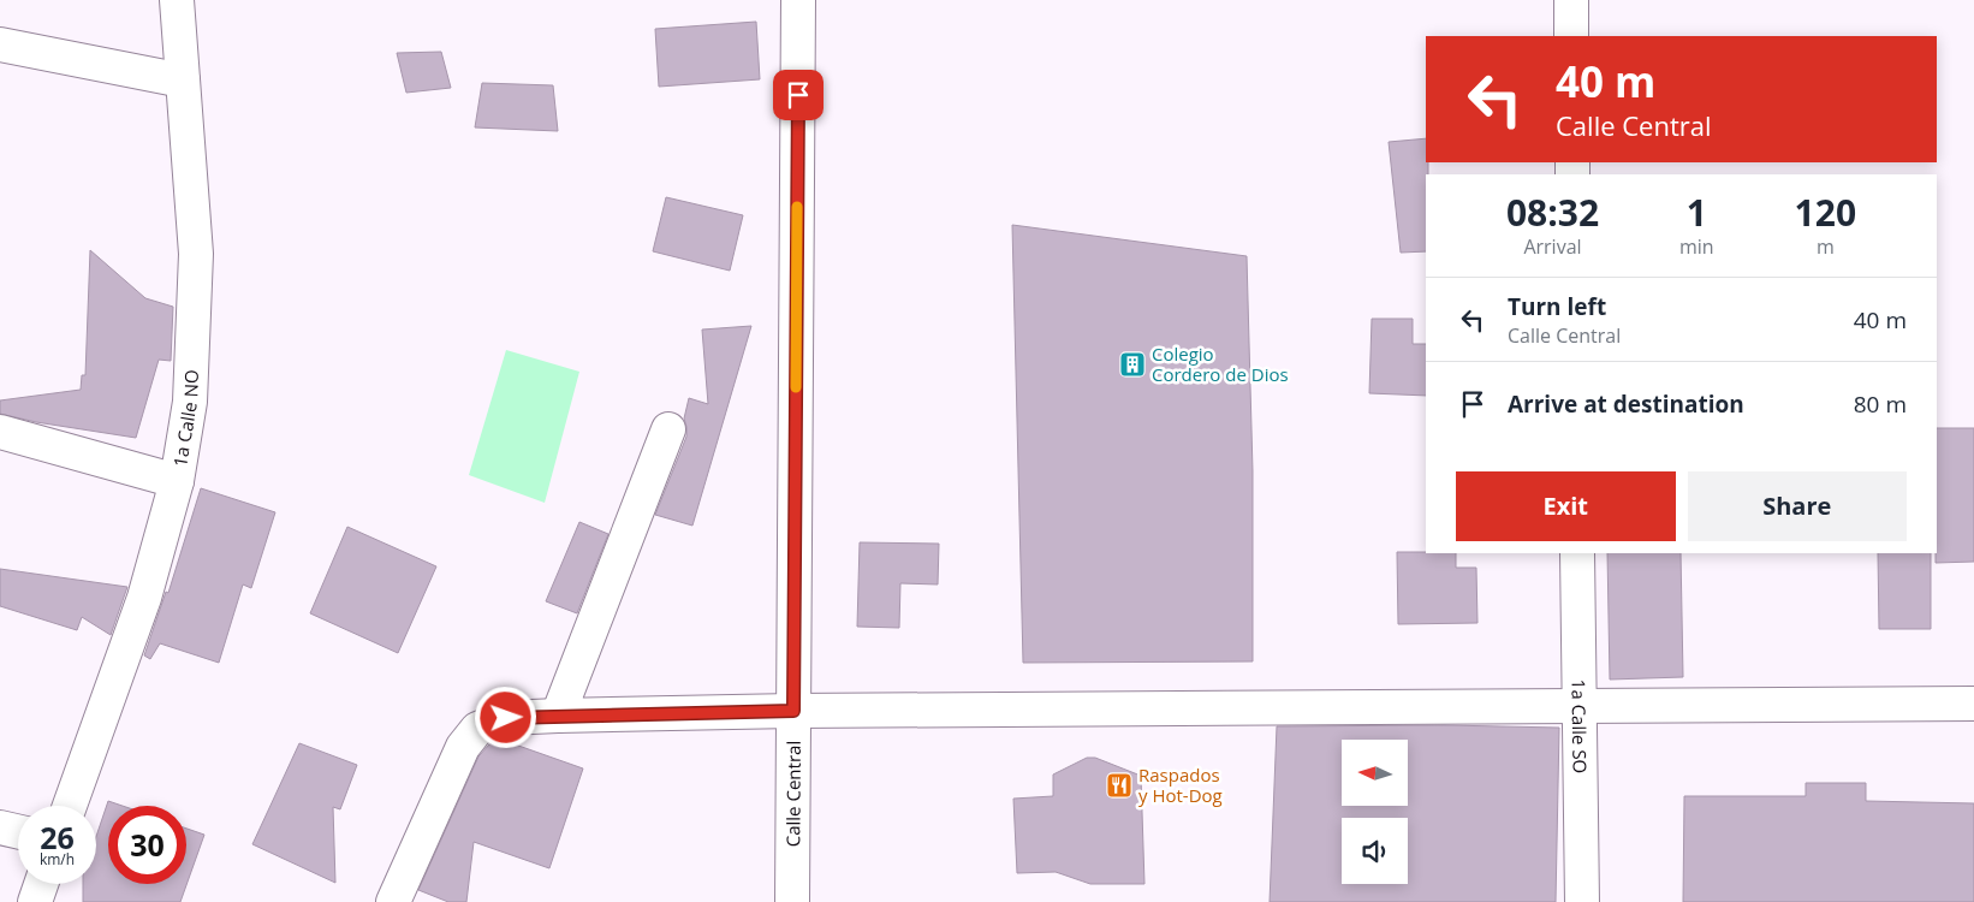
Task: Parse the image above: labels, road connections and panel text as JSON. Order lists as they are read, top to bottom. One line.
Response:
{"streets":{"street":["1a Calle NO","1a Calle SO","Calle Central"]},"places":{"building":["Colegio Cordero de Dios"],"restaurant":["Raspados y Hot-Dog"]},"north":"left","page":{"turn":["40 m","Calle Central"],"eta":["08:32","Arrival","1","min","120","m"],"list":[{"name":"Turn left","note":"Calle Central","value":"40 m"},{"name":"Arrive at destination","value":"80 m"}],"buttons":["Exit","Share"],"speed":"26 km/h","limit":"30"}}
